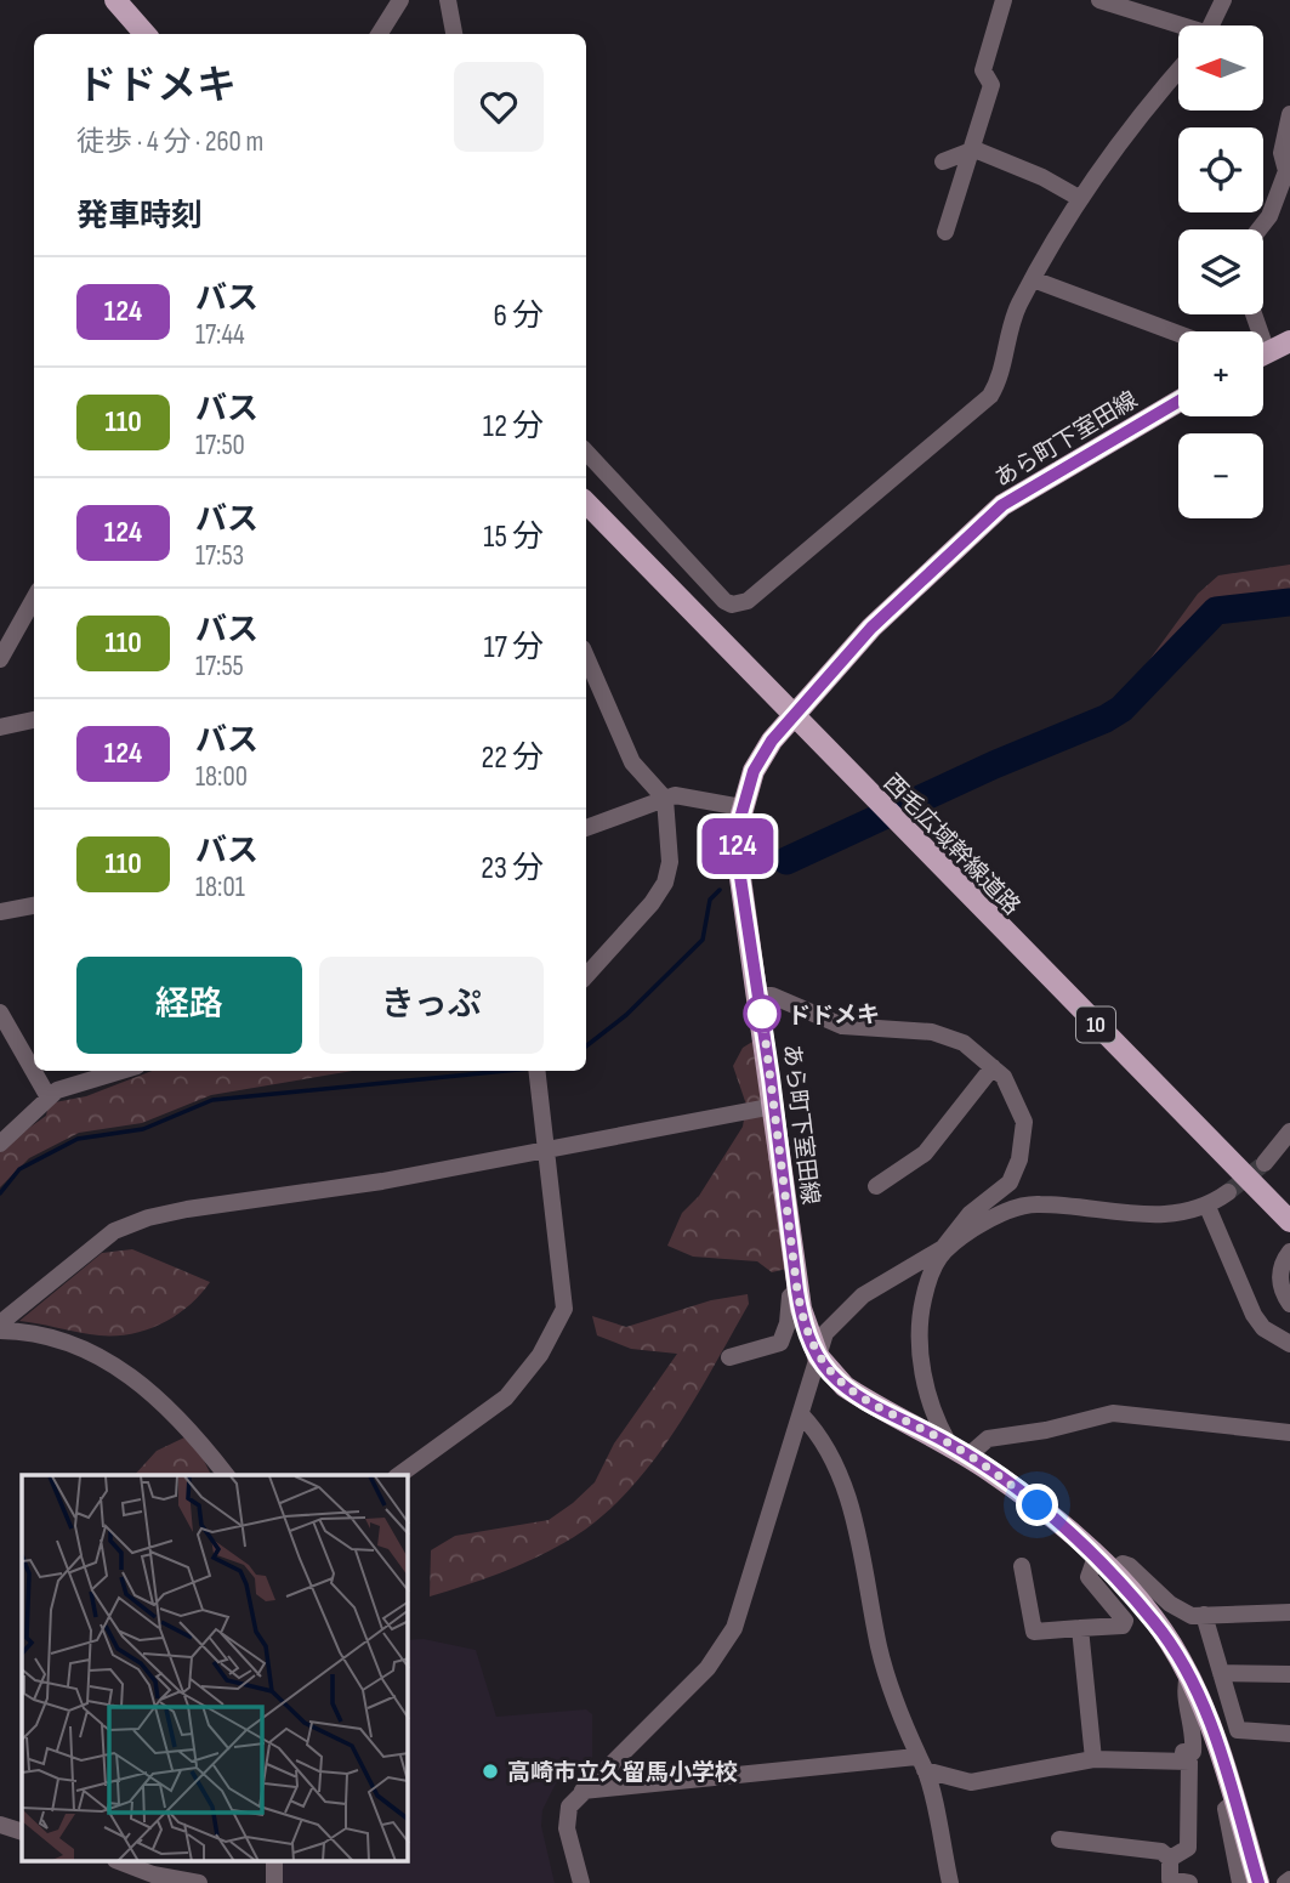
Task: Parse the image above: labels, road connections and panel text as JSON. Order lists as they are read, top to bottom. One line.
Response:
{"streets":{"main road":["あら町下室田線","西毛広域幹線道路","10"]},"crossings":[["あら町下室田線","西毛広域幹線道路"]],"places":["ドドメキ","高崎市立久留馬小学校"],"lines":["bus line 124"],"north":"left","page":{"on_map":"124","map_buttons":["+","−"],"heading":[["ドドメキ","徒歩 · 4 分 · 260 m"],"発車時刻"],"list":[{"mark":"124","name":"バス","note":"17:44","value":"6 分"},{"mark":"110","name":"バス","note":"17:50","value":"12 分"},{"mark":"124","name":"バス","note":"17:53","value":"15 分"},{"mark":"110","name":"バス","note":"17:55","value":"17 分"},{"mark":"124","name":"バス","note":"18:00","value":"22 分"},{"mark":"110","name":"バス","note":"18:01","value":"23 分"}],"buttons":["経路","きっぷ"]}}
